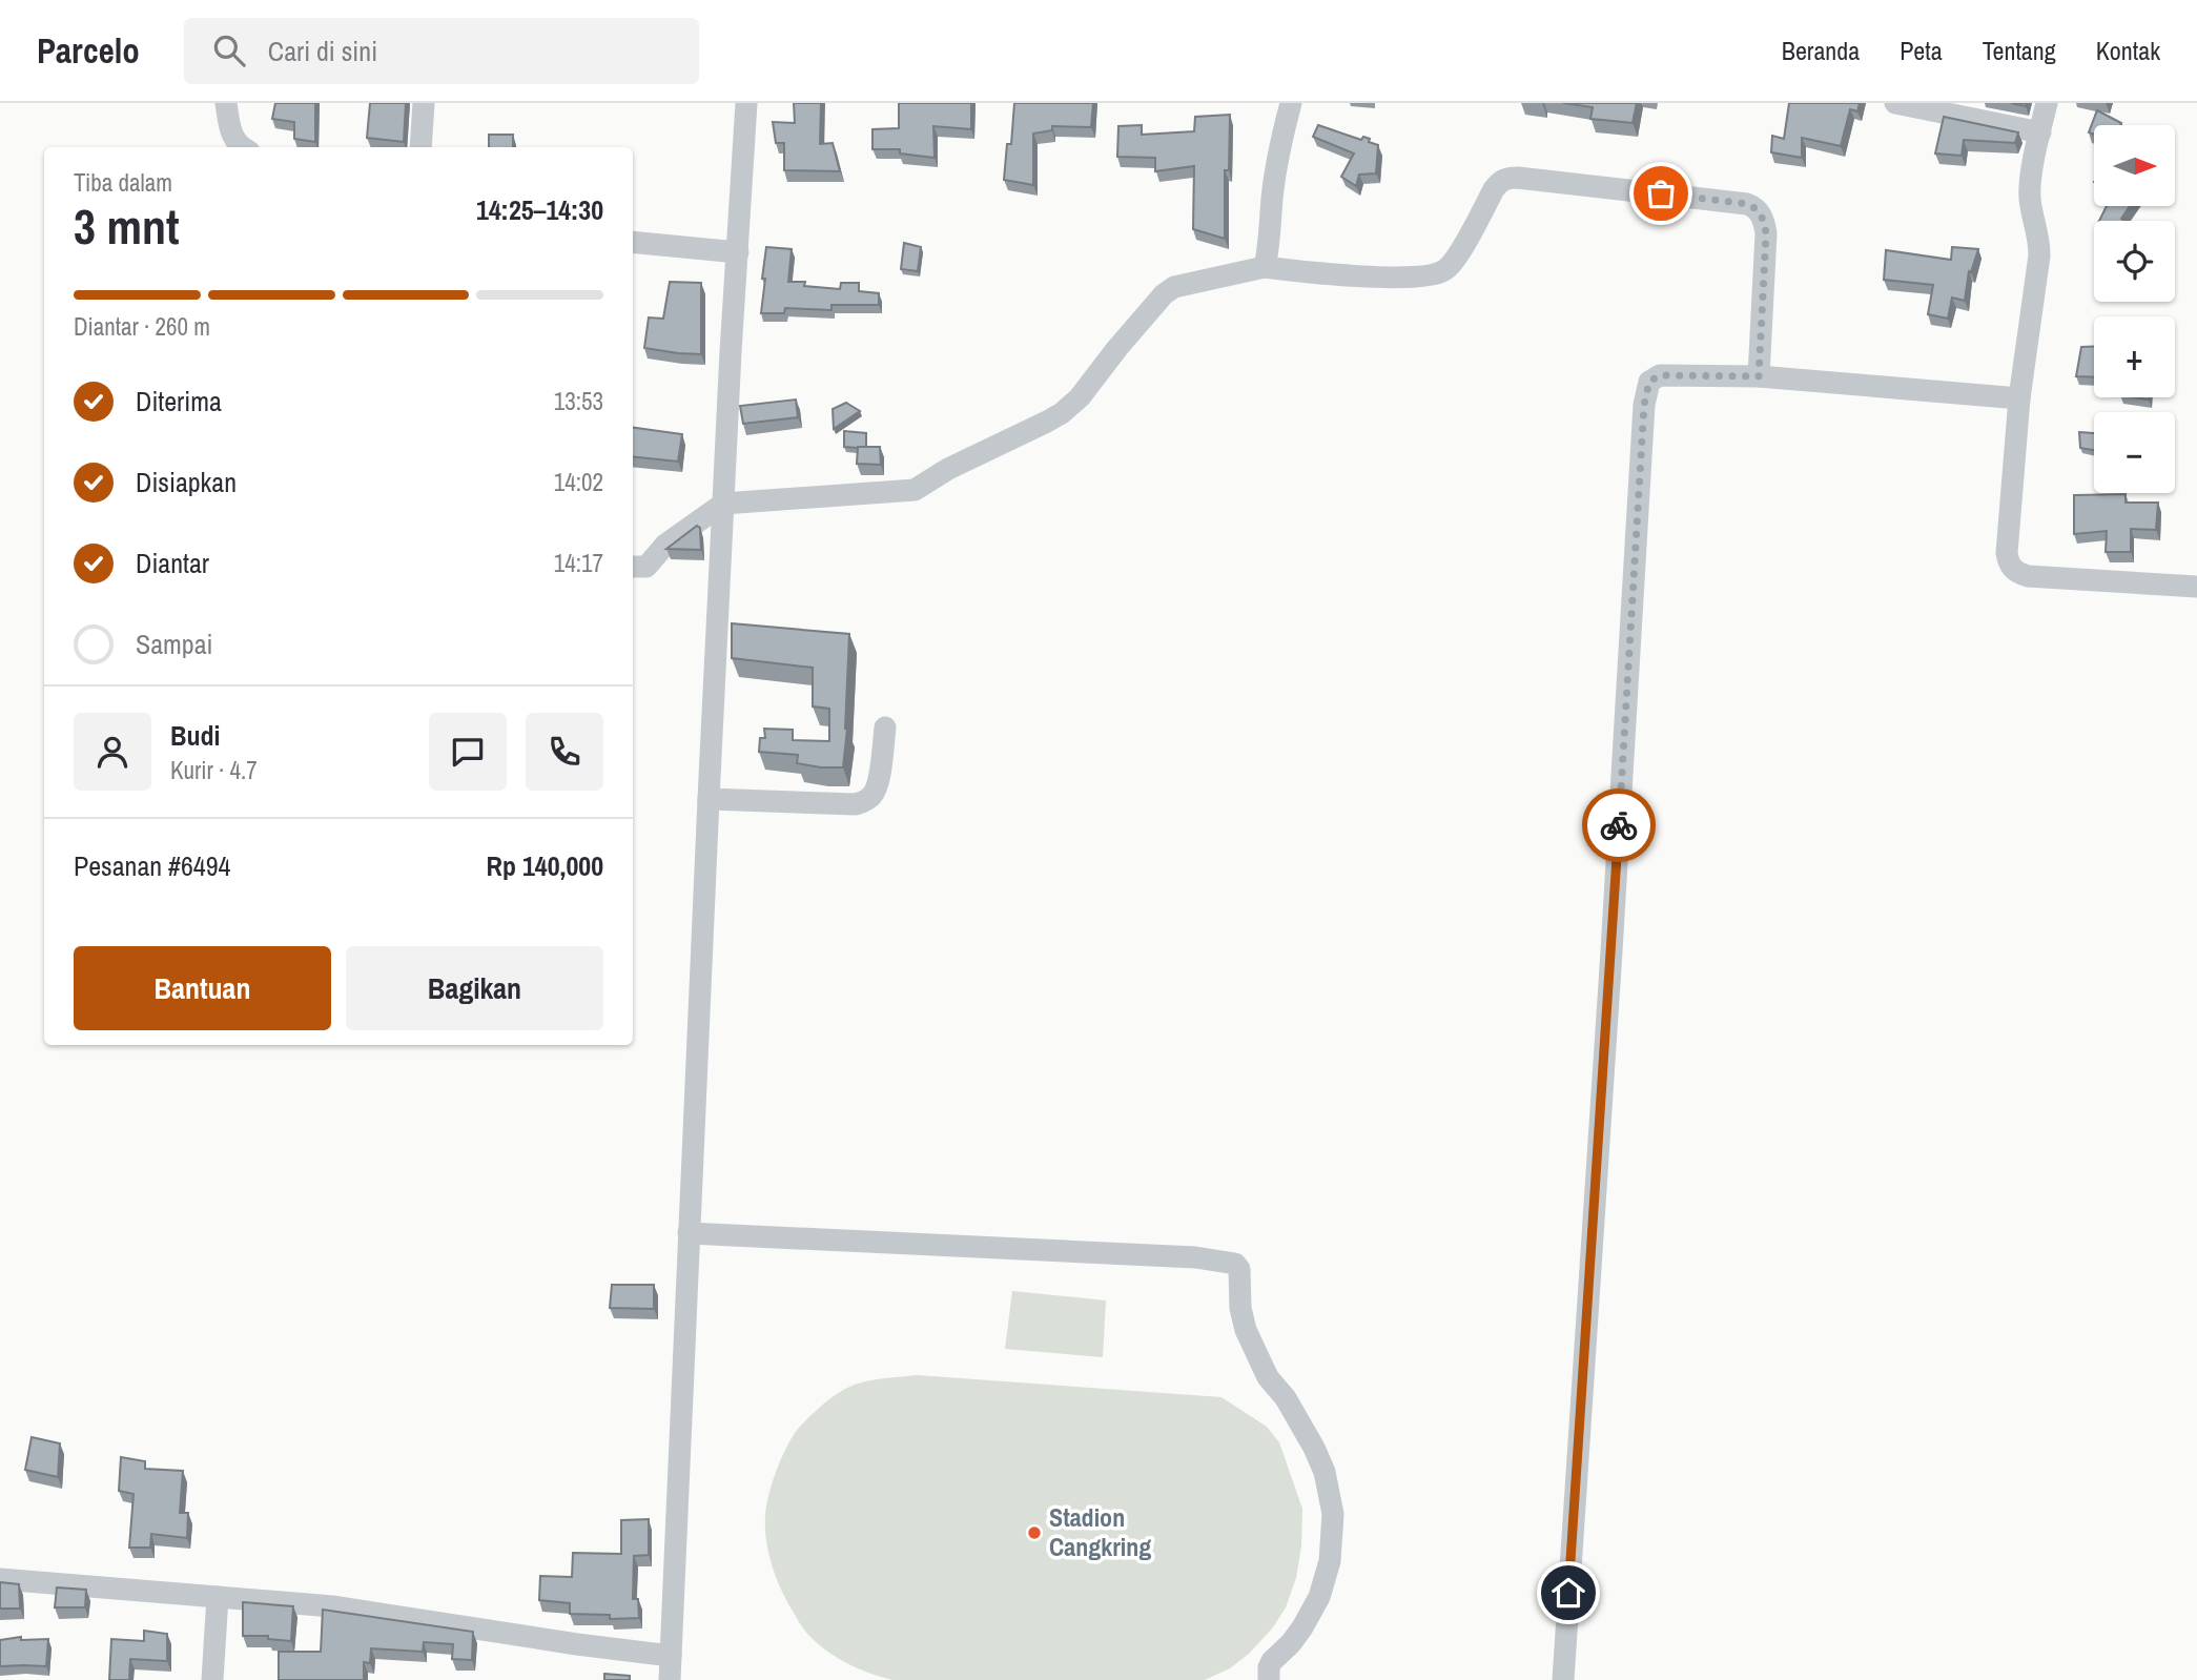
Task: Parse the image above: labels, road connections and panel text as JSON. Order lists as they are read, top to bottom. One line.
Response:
{"places":["Stadion Cangkring"],"north":"right","page":{"header":"Parcelo","search":"Cari di sini","nav":["Beranda","Peta","Tentang","Kontak"],"map_buttons":["+","−"],"heading":["3 mnt","Tiba dalam","14:25–14:30"],"panel":["Budi","Kurir · 4.7","Pesanan #6494","Rp 140,000"],"bar":"Diantar · 260 m","list":[["Diterima","13:53"],["Disiapkan","14:02"],["Diantar","14:17"],"Sampai"],"buttons":["Bantuan","Bagikan"]}}
